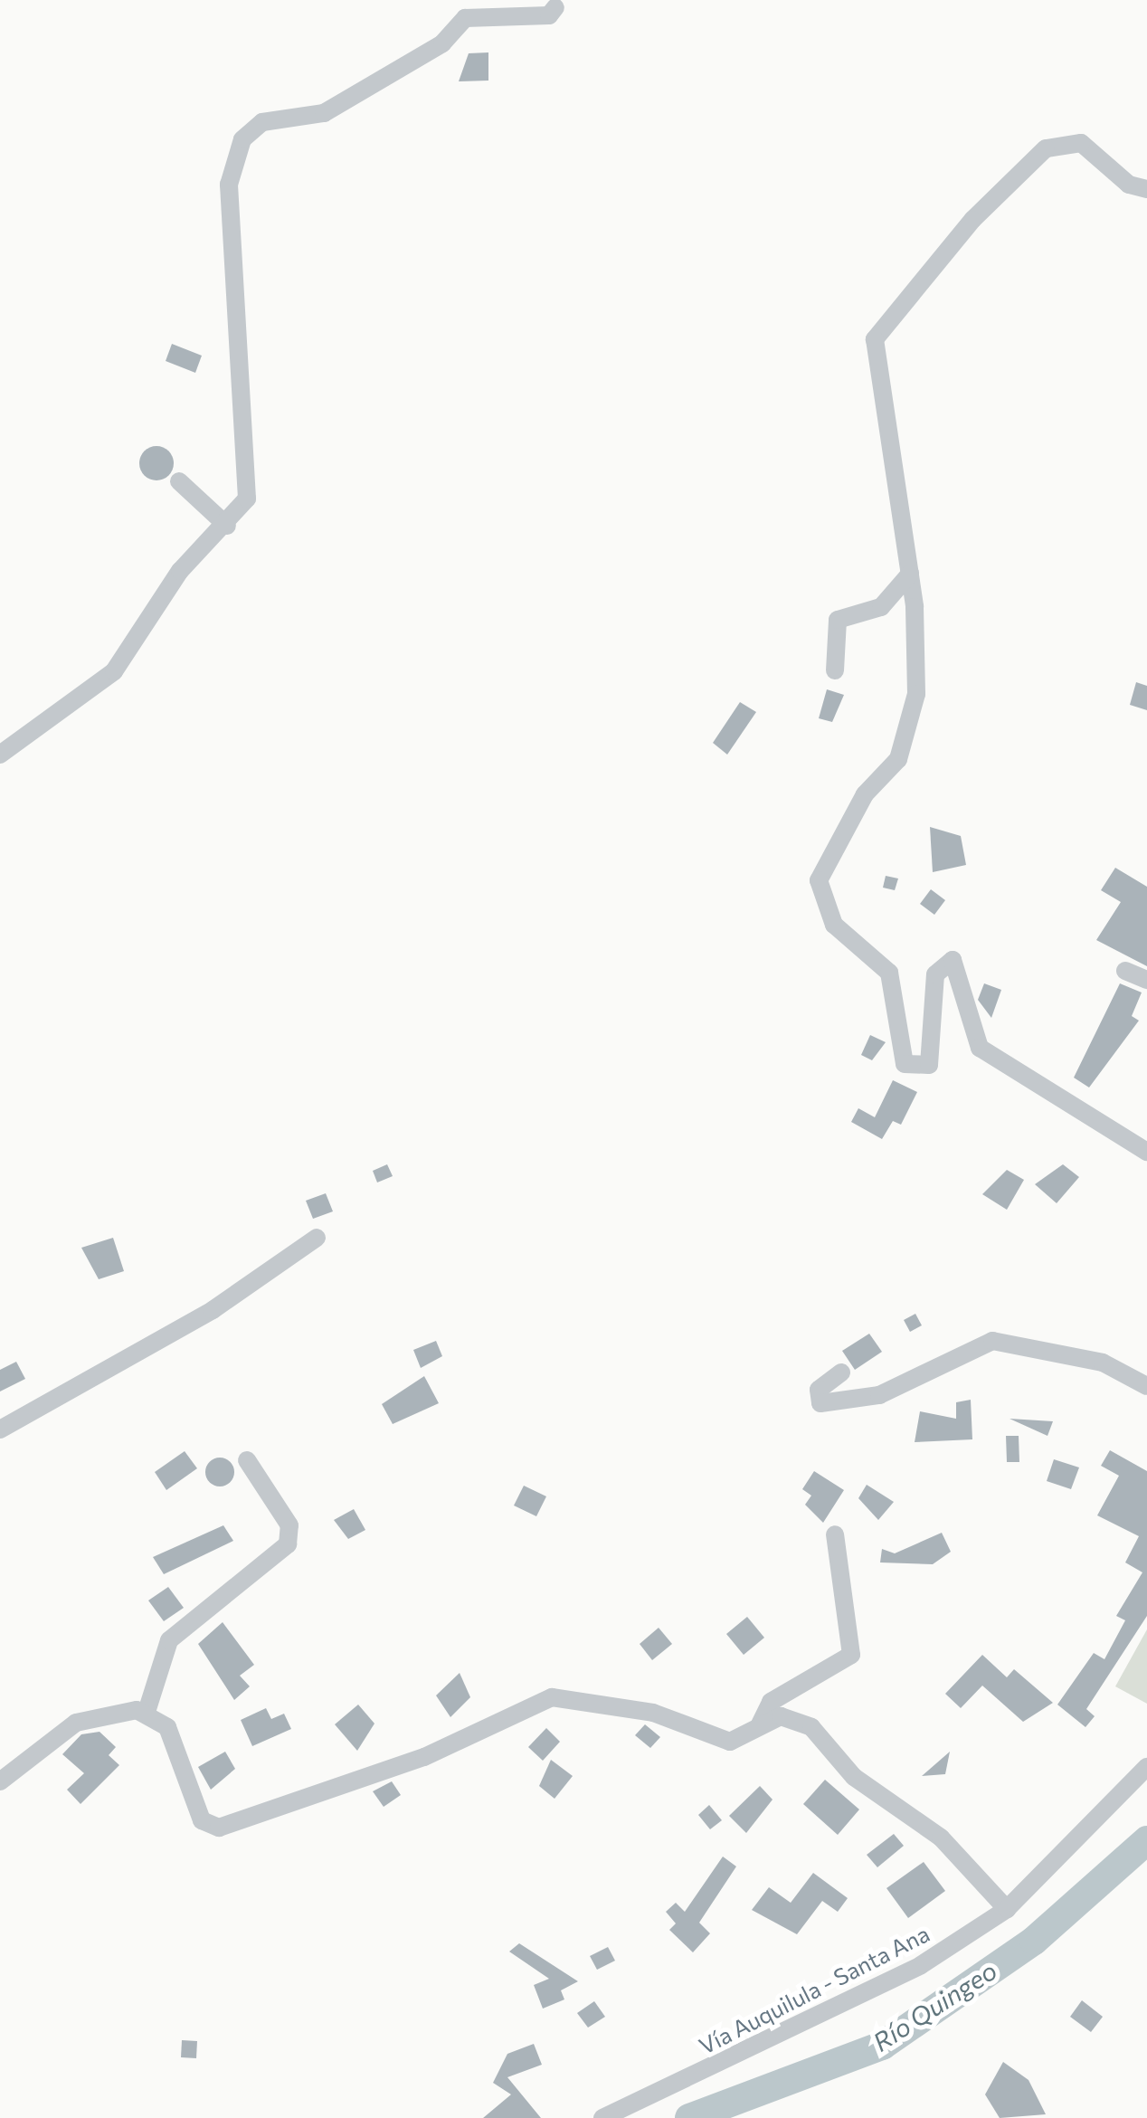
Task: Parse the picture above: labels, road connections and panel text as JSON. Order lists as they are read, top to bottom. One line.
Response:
{"streets":{"street":["Vía Auquilula - Santa Ana"]},"water":["Río Quingeo"]}
